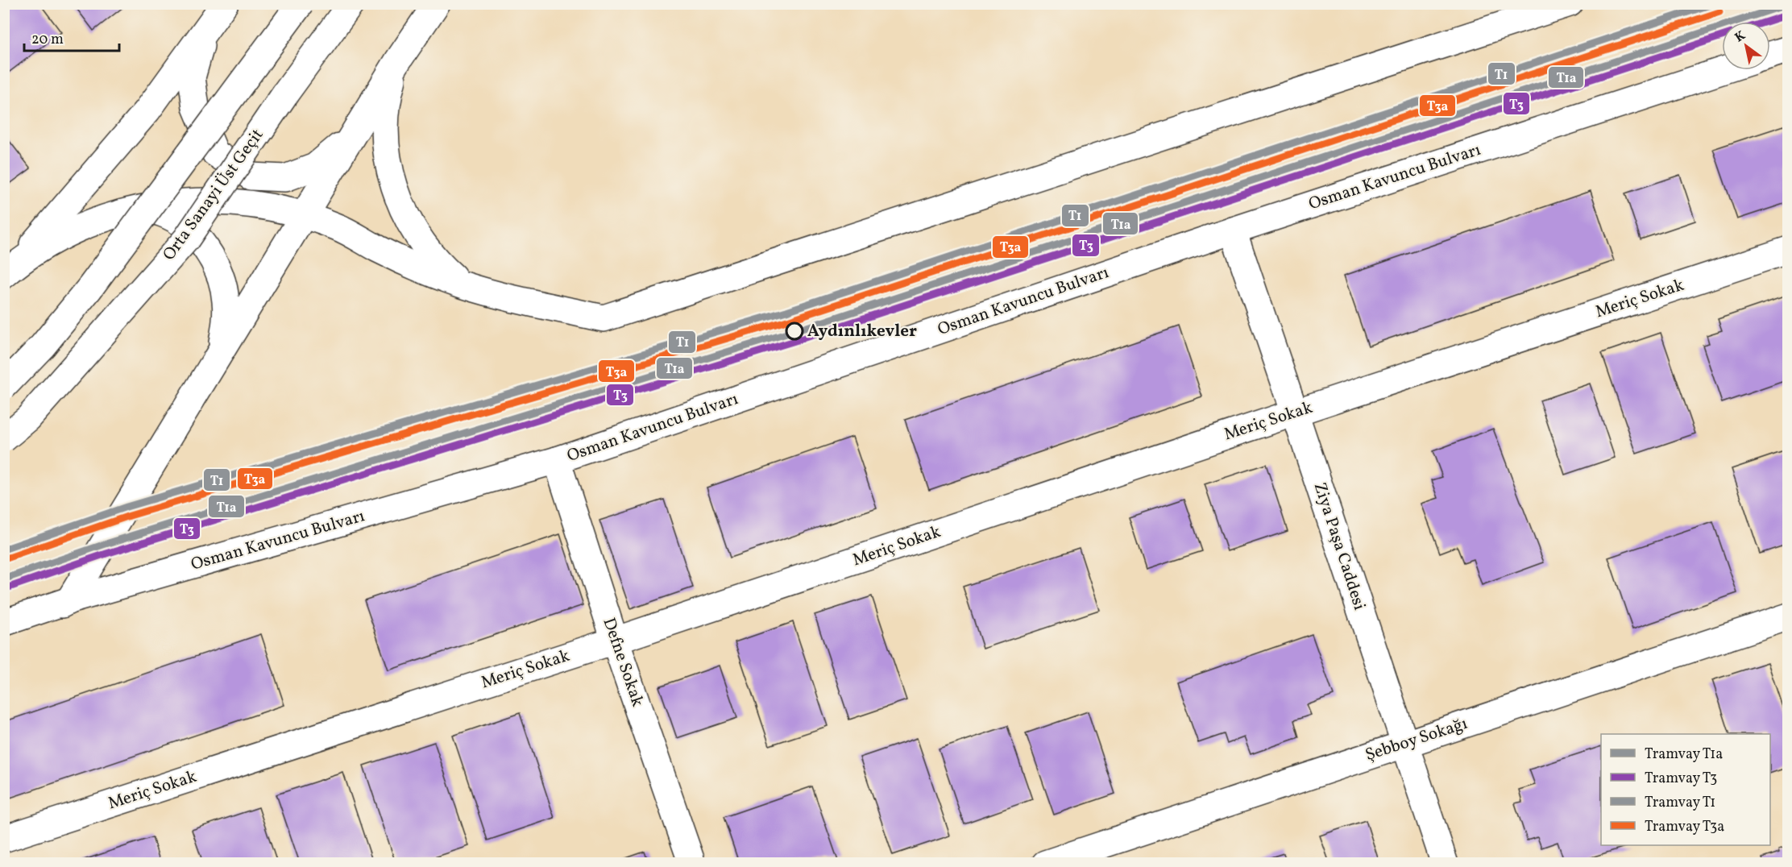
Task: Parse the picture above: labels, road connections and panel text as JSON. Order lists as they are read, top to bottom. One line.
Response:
{"streets":{"main road":["Osman Kavuncu Bulvarı","Orta Sanayi Üst Geçit","Meriç Sokak","Ziya Paşa Caddesi","Defne Sokak","Şebboy Sokağı"]},"crossings":[["Osman Kavuncu Bulvarı","Ziya Paşa Caddesi"],["Osman Kavuncu Bulvarı","Defne Sokak"],["Meriç Sokak","Ziya Paşa Caddesi"],["Meriç Sokak","Defne Sokak"],["Ziya Paşa Caddesi","Şebboy Sokağı"]],"places":["Aydınlıkevler"],"lines":["tram line T1","tram line T1a","tram line T3a","tram line T3"],"legend":["Tramvay T1a","Tramvay T3","Tramvay T1","Tramvay T3a"],"scale_bar":"20 m","north":"top left"}
